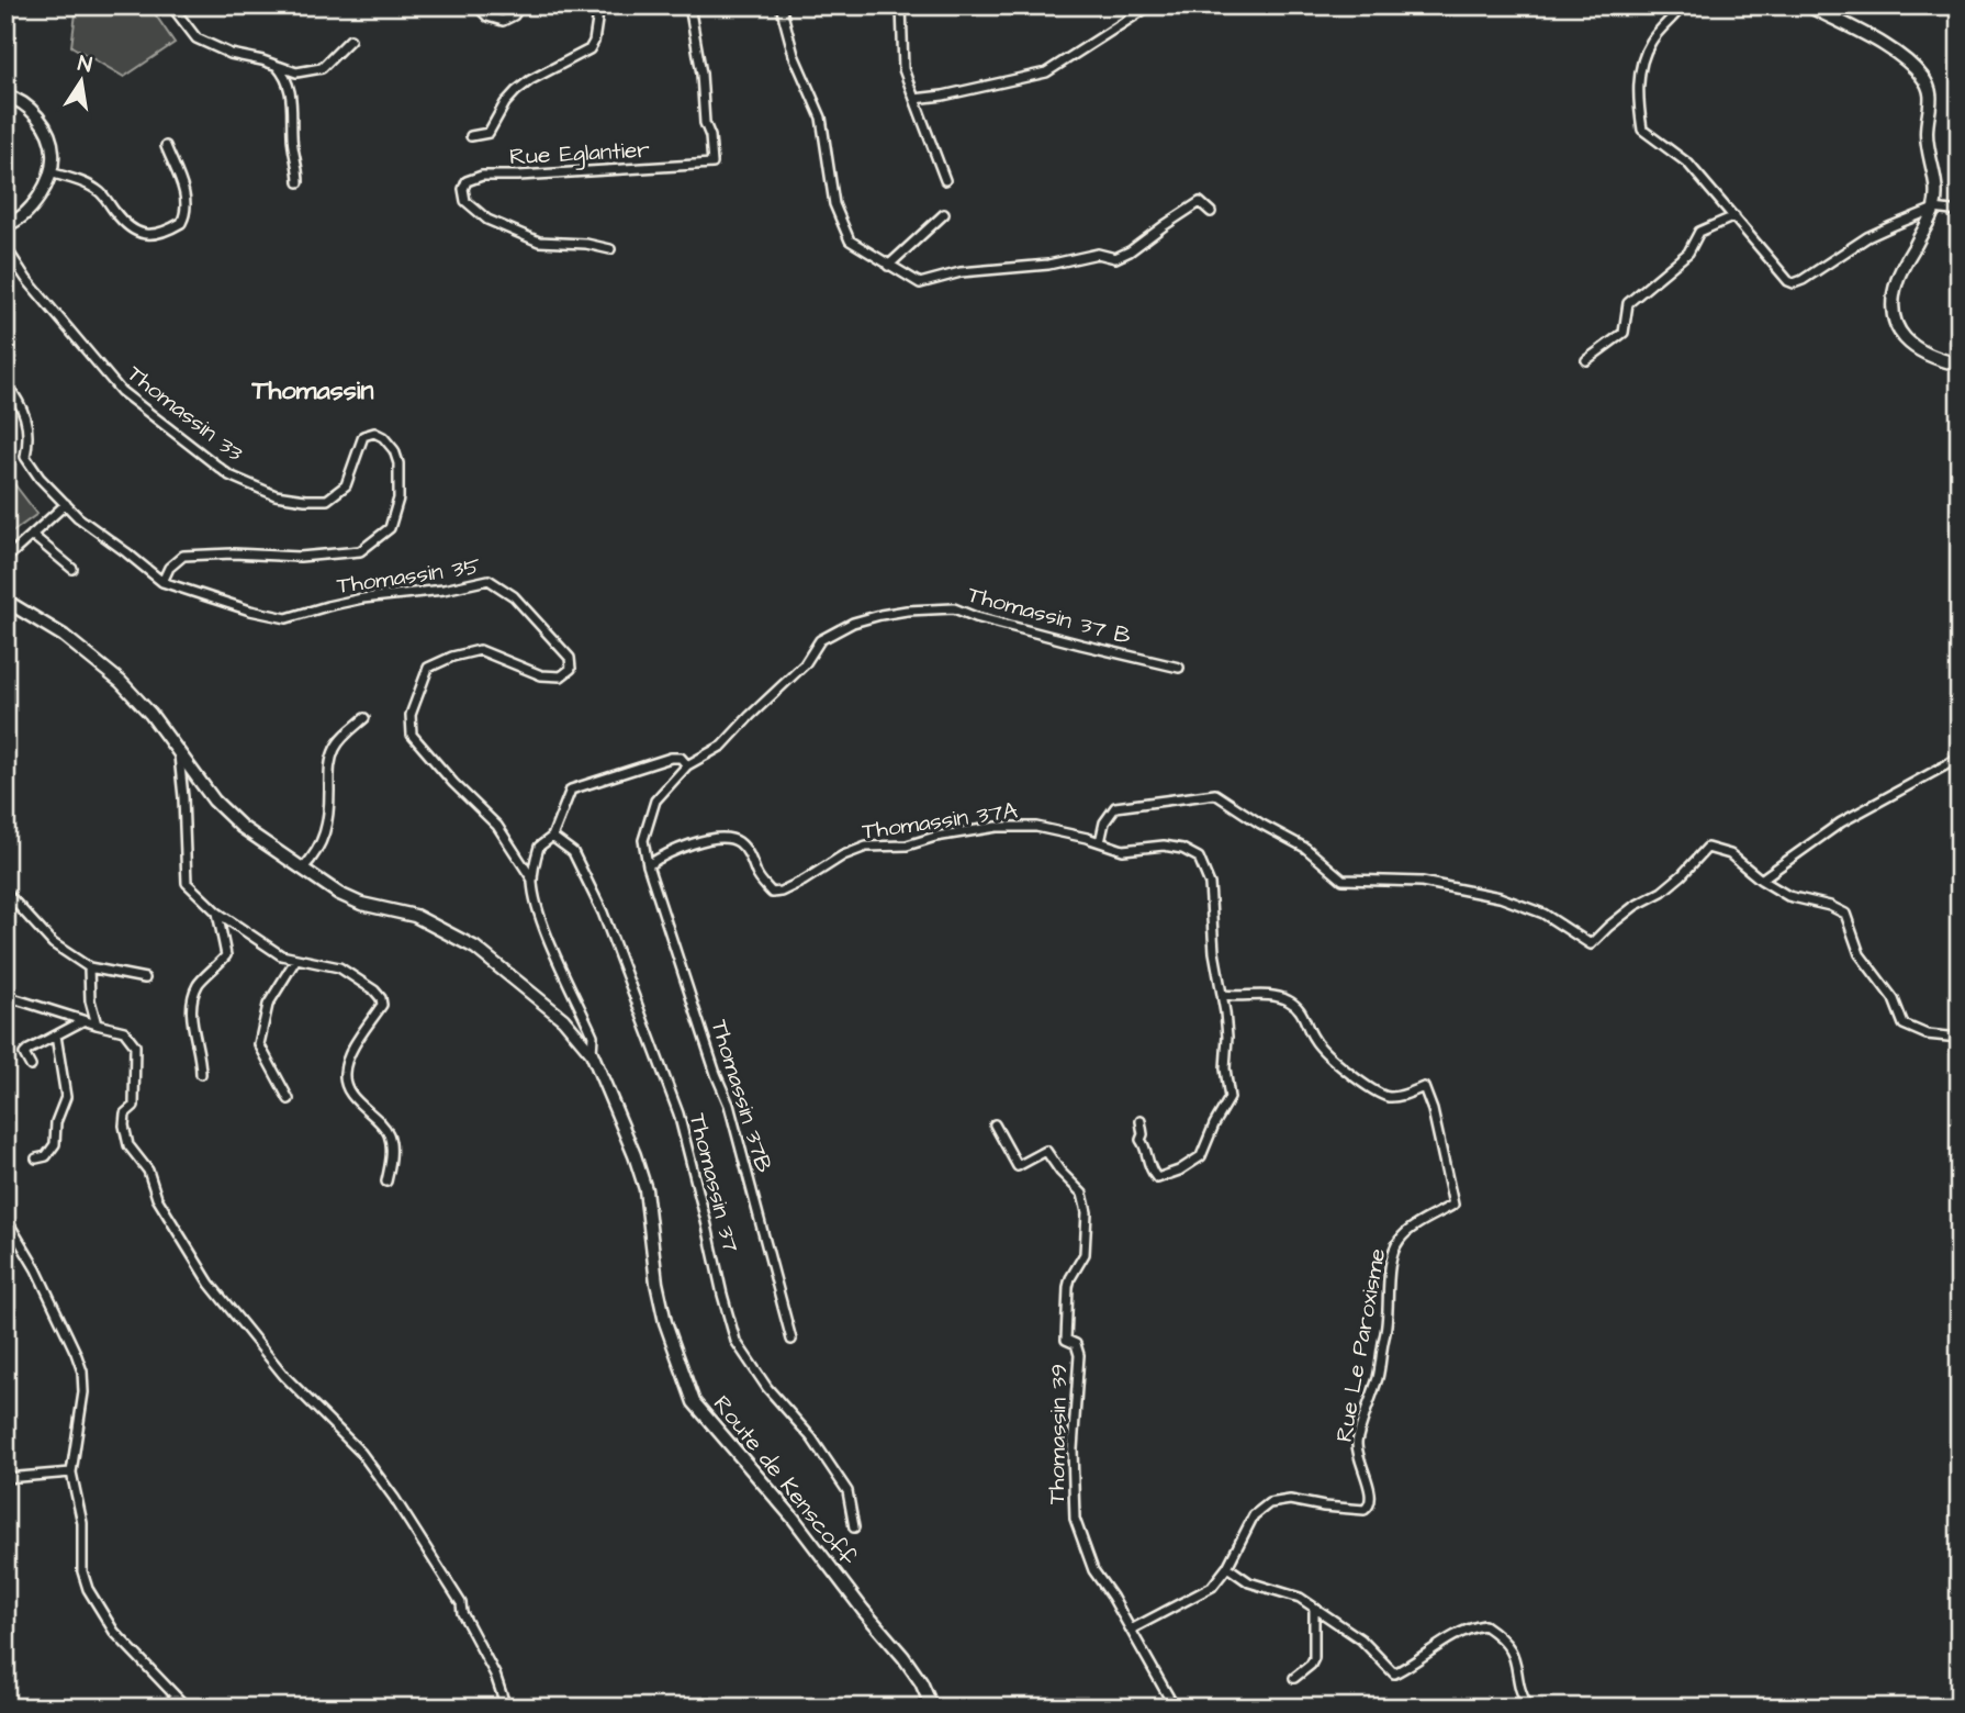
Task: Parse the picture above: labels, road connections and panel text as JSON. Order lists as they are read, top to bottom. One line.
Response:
{"streets":{"main road":["Route de Kenscoff"],"street":["Rue Eglantier","Thomassin 33","Thomassin 35","Thomassin 37 B","Thomassin 37A","Thomassin 37B","Thomassin 37","Rue Le Paroxisme","Thomassin 39"]},"crossings":[["Thomassin 33","Thomassin 35"],["Thomassin 35","Thomassin 37 B"],["Thomassin 37 B","Thomassin 37"],["Thomassin 37 B","Route de Kenscoff"],["Thomassin 37A","Thomassin 37B"]],"districts":["Thomassin"],"north":"top"}
